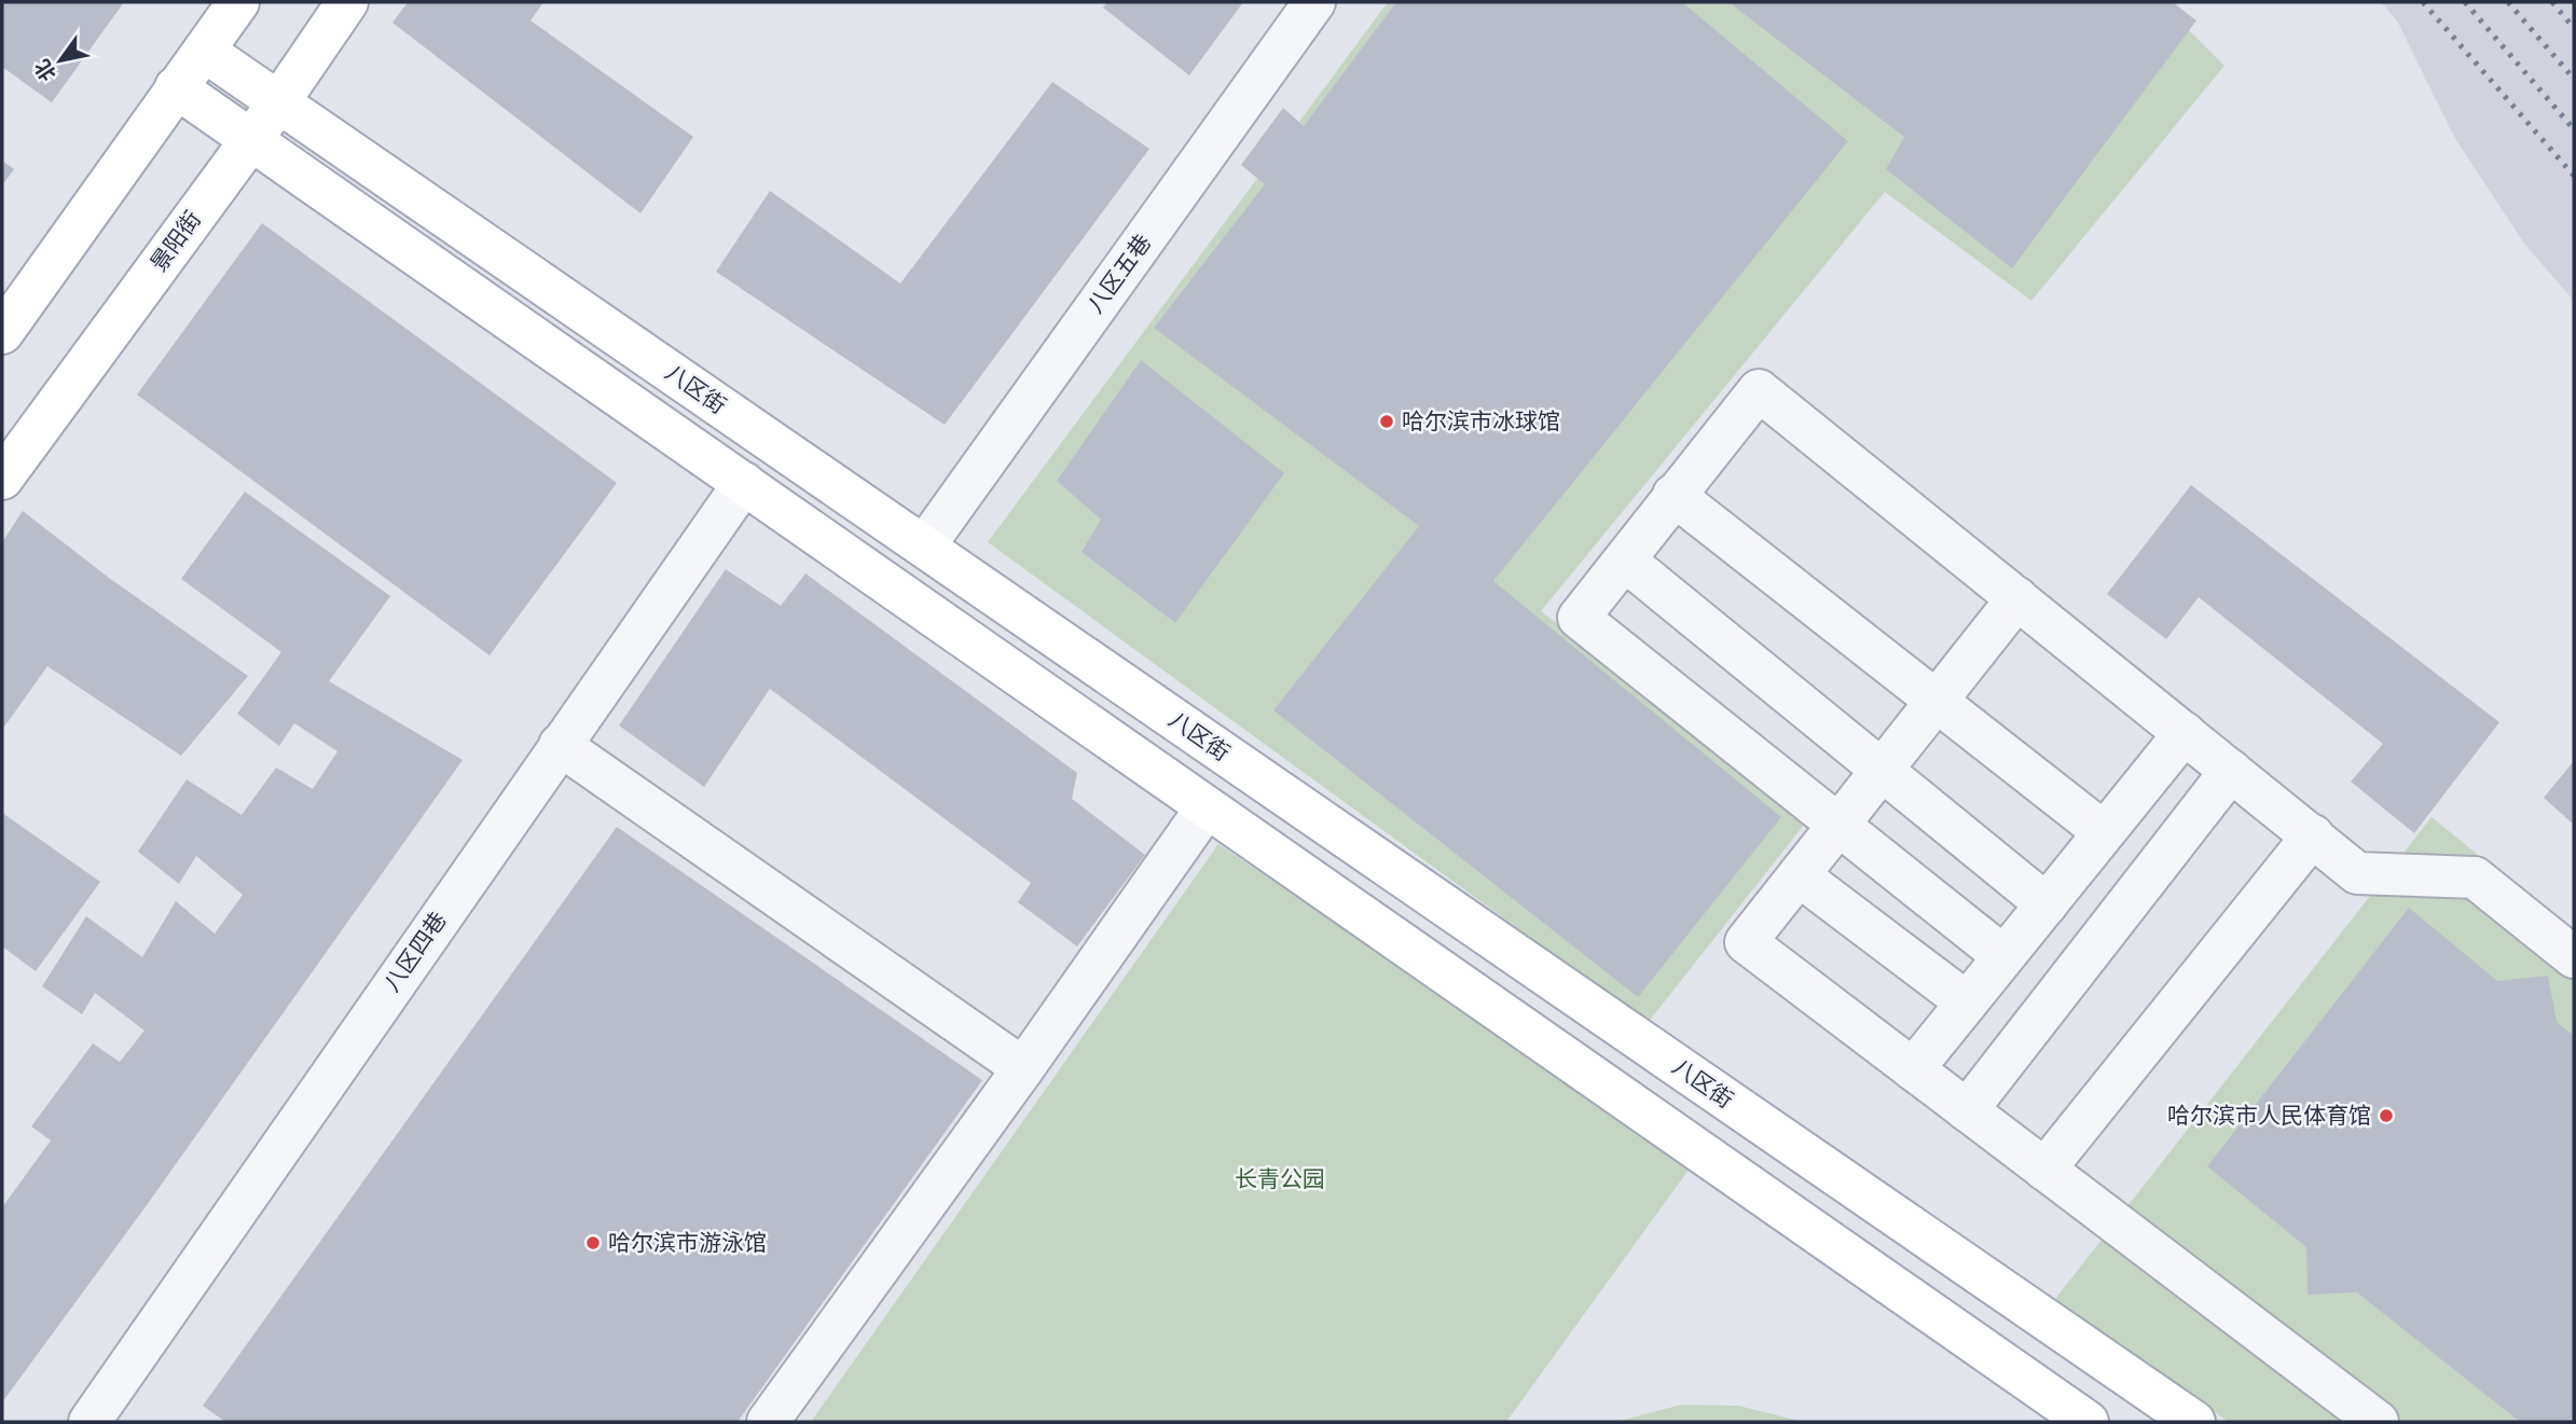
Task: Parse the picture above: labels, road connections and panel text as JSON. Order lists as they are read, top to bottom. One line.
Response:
{"streets":{"main road":["景阳街","八区街"],"street":["八区五巷","八区四巷"]},"crossings":[["景阳街","八区街"],["八区五巷","八区街"]],"parks":["长青公园"],"places":["哈尔滨市冰球馆","哈尔滨市人民体育馆","哈尔滨市游泳馆"],"north":"bottom left"}
